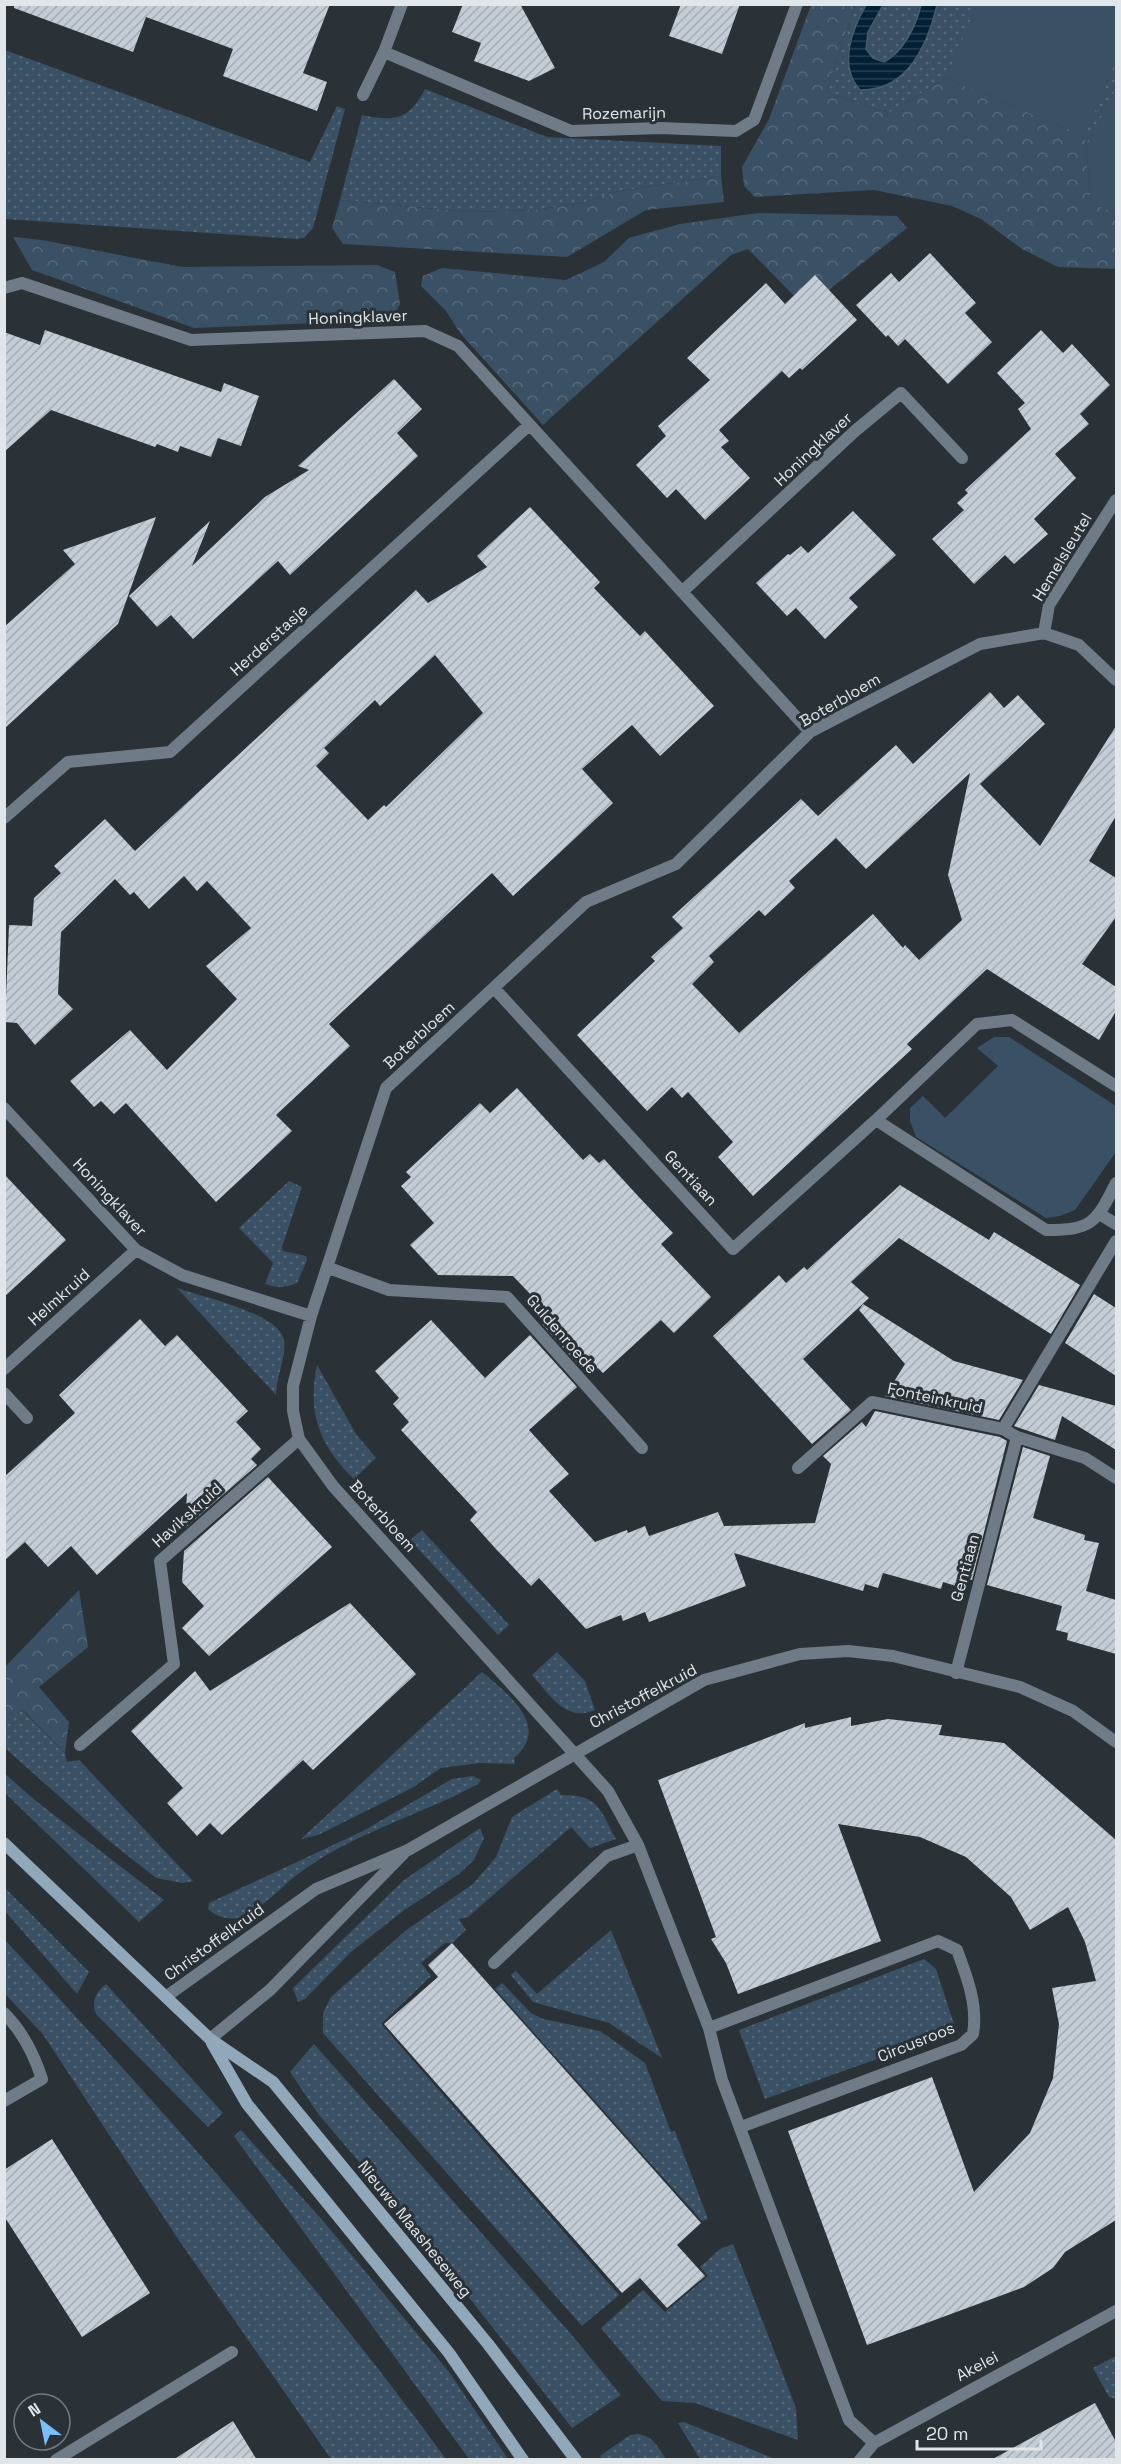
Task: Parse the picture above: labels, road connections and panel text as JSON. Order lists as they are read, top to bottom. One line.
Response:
{"streets":{"main road":["Nieuwe Maasheseweg"],"street":["Rozemarijn","Honingklaver","Hemelsleutel","Herderstasje","Boterbloem","Gentiaan","Helmkruid","Guldenroede","Fonteinkruid","Havikskruid","Christoffelkruid","Circusroos","Akelei"]},"crossings":[["Honingklaver","Herderstasje"],["Honingklaver","Boterbloem"],["Honingklaver","Helmkruid"],["Hemelsleutel","Boterbloem"],["Boterbloem","Gentiaan"],["Boterbloem","Guldenroede"],["Boterbloem","Havikskruid"],["Boterbloem","Christoffelkruid"],["Gentiaan","Fonteinkruid"],["Gentiaan","Christoffelkruid"],["Christoffelkruid","Nieuwe Maasheseweg"]],"scale_bar":"20 m","north":"top left"}
